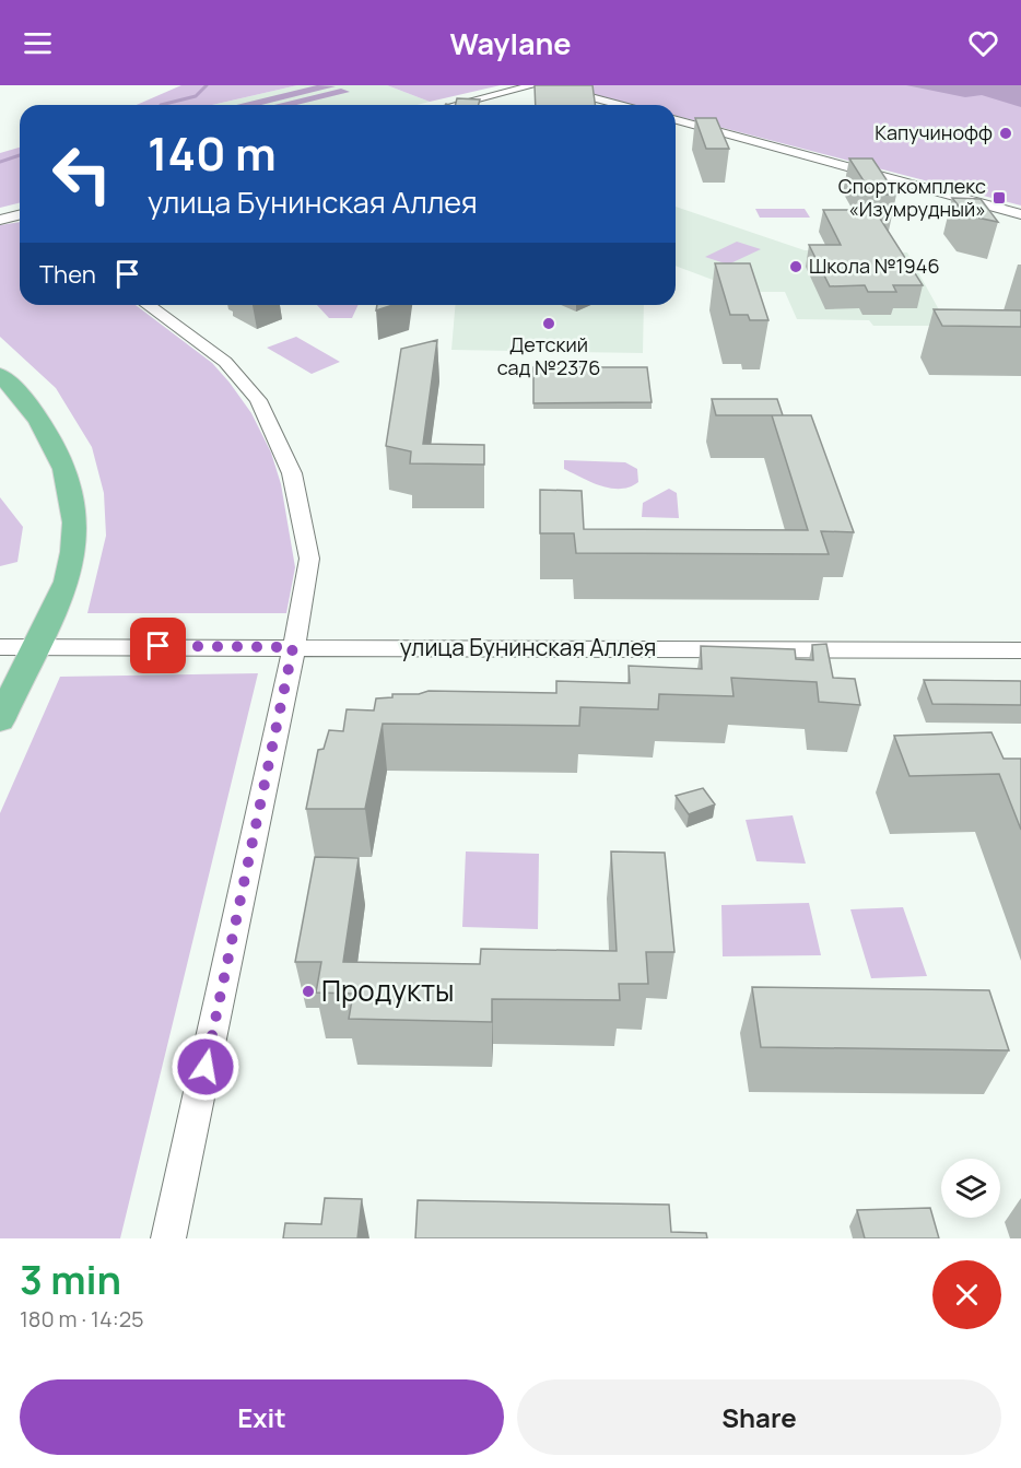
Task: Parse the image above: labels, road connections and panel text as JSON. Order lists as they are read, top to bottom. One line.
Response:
{"streets":{"street":["улица Бунинская Аллея"]},"places":{"other":["Капучинофф","Школа №1946","Детский сад №2376","Продукты"],"transit":["Спорткомплекс «Изумрудный»"]},"page":{"header":"Waylane","turn":["140 m","улица Бунинская Аллея"],"then":"Then","heading":["3 min","180 m · 14:25"],"buttons":["Exit","Share"]}}
